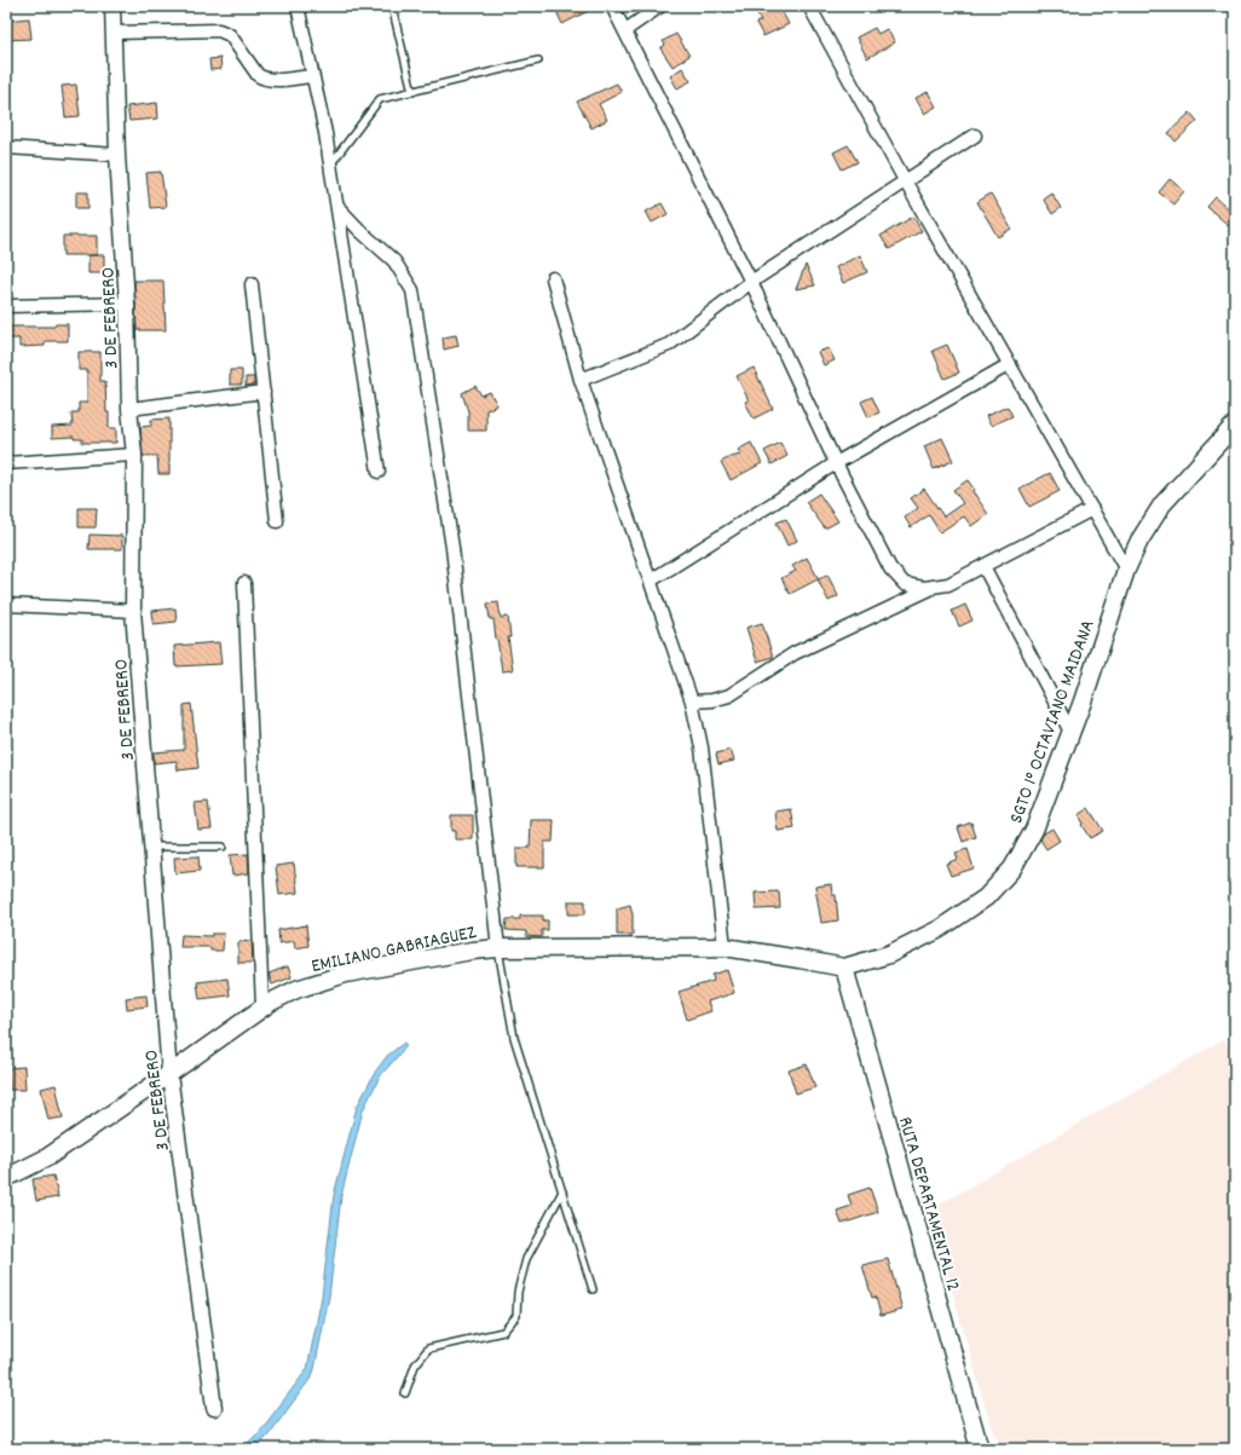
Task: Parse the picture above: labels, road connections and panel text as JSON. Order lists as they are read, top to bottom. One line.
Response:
{"streets":{"main road":["SGTO 1° OCTAVIANO MAIDANA","EMILIANO GABRIAGUEZ","RUTA DEPARTAMENTAL 12"],"street":["3 DE FEBRERO"]},"crossings":[["3 DE FEBRERO","EMILIANO GABRIAGUEZ"],["SGTO 1° OCTAVIANO MAIDANA","EMILIANO GABRIAGUEZ"],["SGTO 1° OCTAVIANO MAIDANA","RUTA DEPARTAMENTAL 12"],["EMILIANO GABRIAGUEZ","RUTA DEPARTAMENTAL 12"]]}
